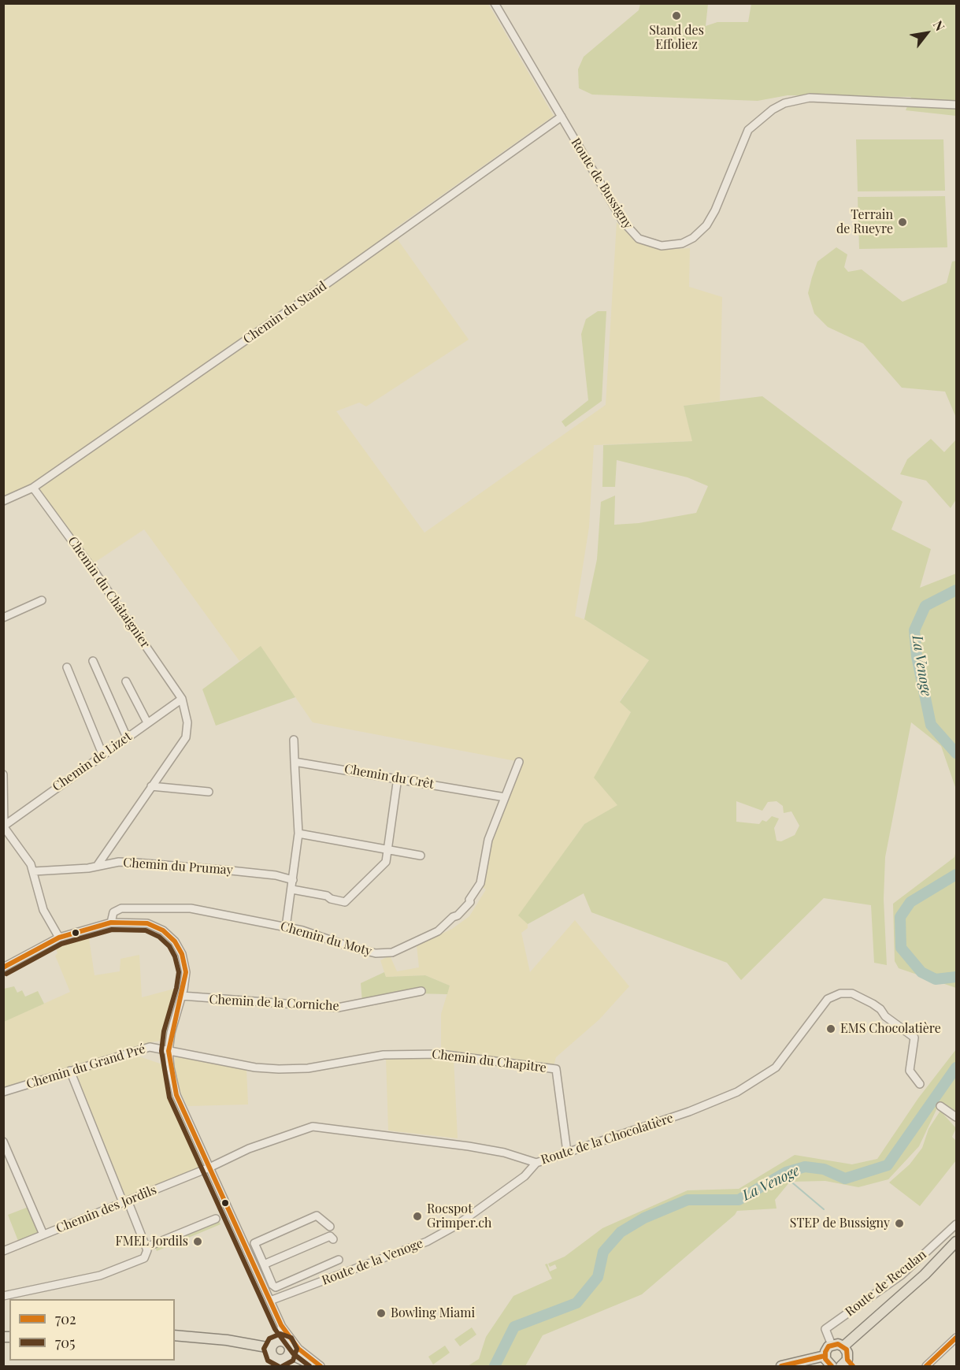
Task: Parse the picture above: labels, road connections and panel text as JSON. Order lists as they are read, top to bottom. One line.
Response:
{"streets":{"street":["Route de Bussigny","Chemin du Stand","Chemin du Châtaignier","Chemin de Lizet","Chemin du Crêt","Chemin du Prumay","Chemin du Moty","Chemin de la Corniche","Chemin du Chapitre","Chemin du Grand Pré","Route de la Chocolatière","Chemin des Jordils","Route de la Venoge","Route de Reculan"]},"crossings":[["Route de Bussigny","Chemin du Stand"],["Chemin du Stand","Chemin du Châtaignier"],["Chemin du Châtaignier","Chemin de Lizet"],["Chemin du Crêt","Chemin du Moty"],["Chemin du Chapitre","Chemin du Grand Pré"],["Chemin du Chapitre","Route de la Chocolatière"],["Route de la Chocolatière","Chemin des Jordils"],["Route de la Chocolatière","Route de la Venoge"]],"water":["La Venoge"],"places":["Stand des Effoliez","Terrain de Rueyre","EMS Chocolatière","Rocspot Grimper.ch","STEP de Bussigny","FMEL Jordils","Bowling Miami"],"lines":["transit line 702","transit line 705"],"legend":["702","705"],"north":"top right"}
